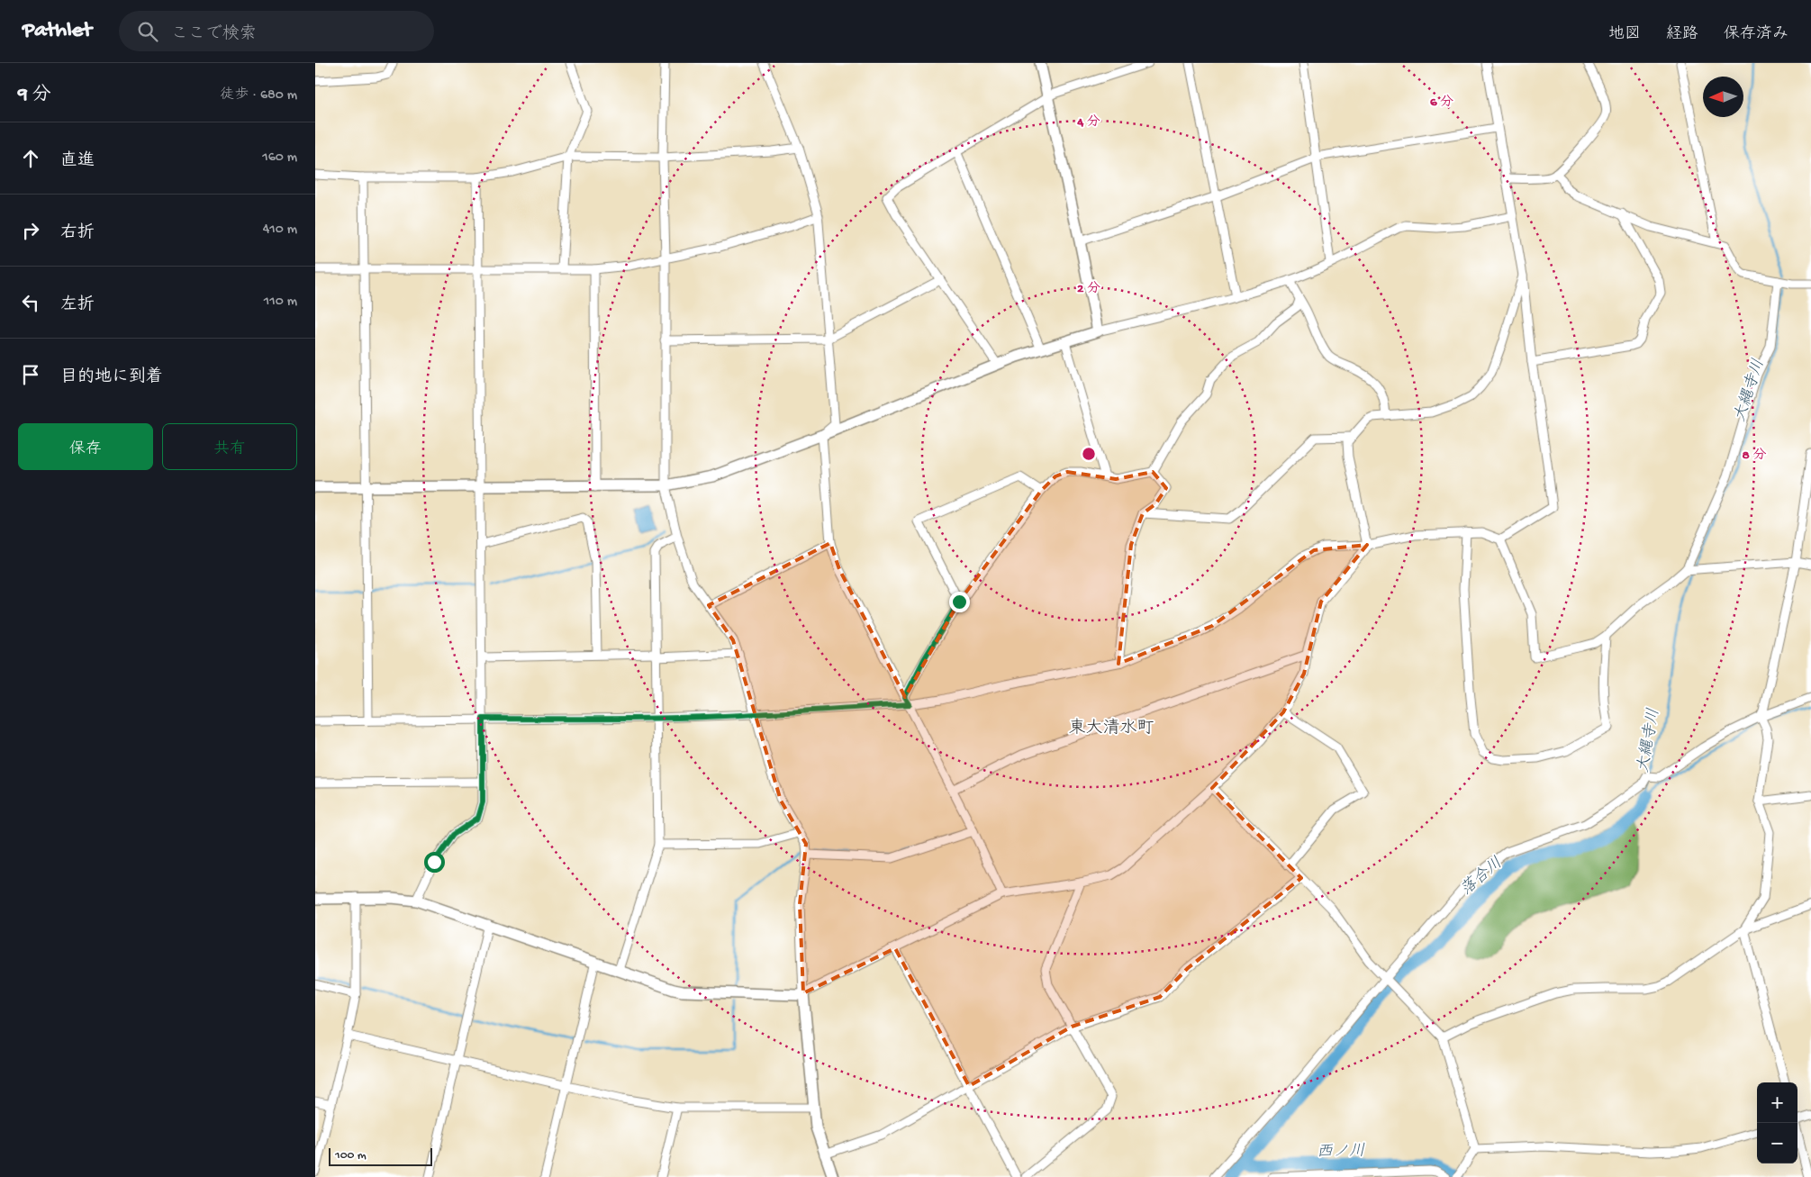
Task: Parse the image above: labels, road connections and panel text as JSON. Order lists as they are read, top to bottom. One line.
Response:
{"districts":["東大清水町"],"water":["大縄寺川","落合川","西ノ川"],"scale_bar":"100 m","north":"left","page":{"header":"Pathlet","search":"ここで検索","nav":["地図","経路","保存済み"],"heading":["9 分","徒歩 · 680 m"],"list":[["直進","160 m"],["右折","410 m"],["左折","110 m"],"目的地に到着"],"buttons":["保存","共有"],"map_buttons":["+","−"],"scale":"100 m"},"rings":["6 分","4 分","2 分","8 分"]}
